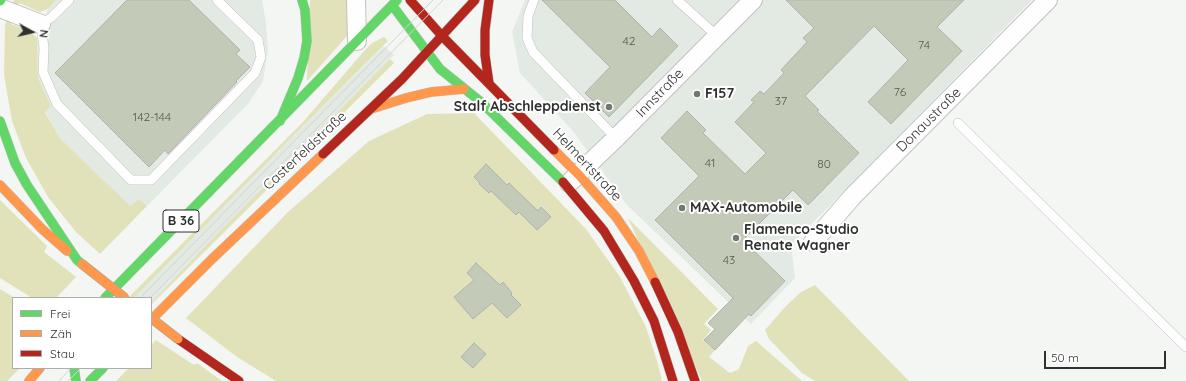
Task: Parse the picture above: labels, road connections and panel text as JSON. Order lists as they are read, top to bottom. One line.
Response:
{"streets":{"main road":["Casterfeldstraße","Helmertstraße","B 36"],"street":["Innstraße","Donaustraße"]},"crossings":[["Innstraße","Helmertstraße"],["Casterfeldstraße","Helmertstraße"]],"places":["F157","Stalf Abschleppdienst","MAX-Automobile","Flamenco-Studio Renate Wagner"],"house_numbers":["42","74","76","37","142-144","41","80","43"],"legend":["Frei","Zäh","Stau"],"scale_bar":"50 m","north":"right"}
